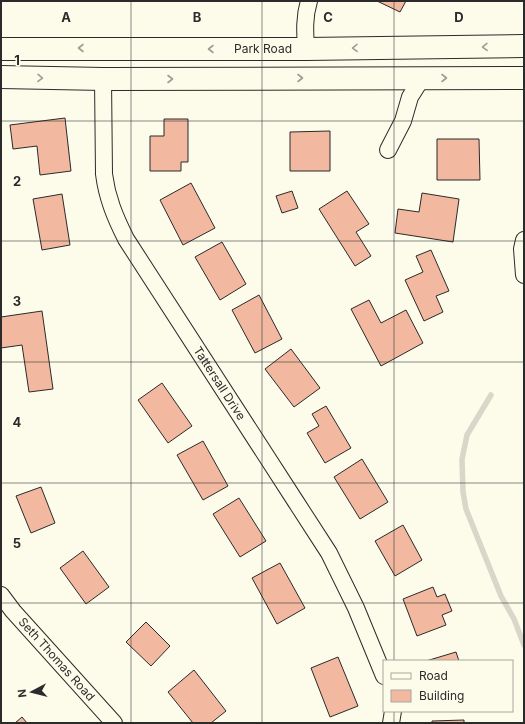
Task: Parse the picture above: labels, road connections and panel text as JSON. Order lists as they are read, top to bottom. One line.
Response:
{"streets":{"main road":["Park Road"],"street":["Tattersall Drive","Seth Thomas Road"]},"legend":["Road","Building"],"north":"left","grid":{"columns":["A","B","C","D"],"rows":["1","2","3","4","5"]}}
